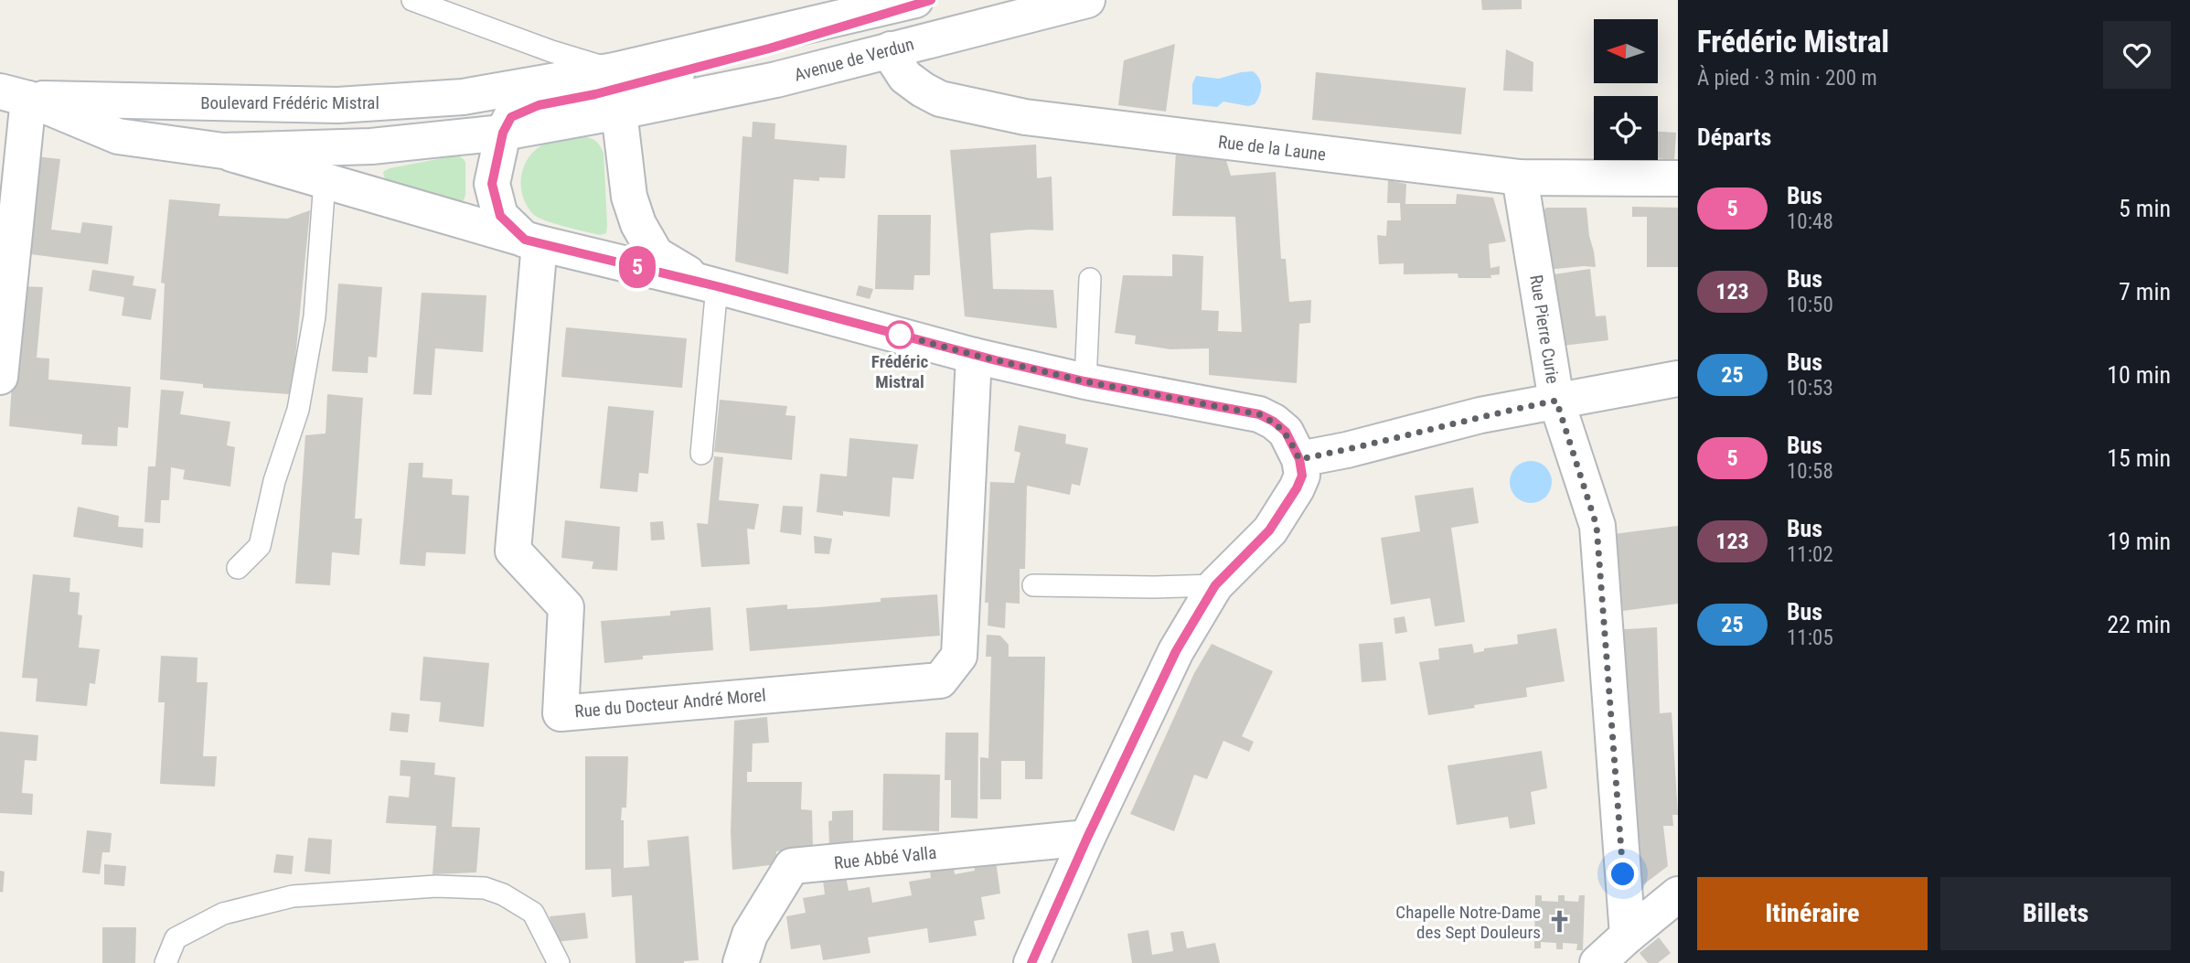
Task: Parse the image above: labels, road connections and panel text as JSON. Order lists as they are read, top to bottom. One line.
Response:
{"streets":{"street":["Avenue de Verdun","Boulevard Frédéric Mistral","Rue de la Laune","Rue Pierre Curie","Rue du Docteur André Morel","Rue Abbé Valla"]},"crossings":[["Avenue de Verdun","Boulevard Frédéric Mistral"],["Avenue de Verdun","Rue de la Laune"],["Rue de la Laune","Rue Pierre Curie"]],"places":{"other":["Frédéric Mistral"],"church":["Chapelle Notre-Dame des Sept Douleurs"]},"lines":["bus line 5"],"north":"left","page":{"on_map":"5","heading":[["Frédéric Mistral","À pied · 3 min · 200 m"],"Départs"],"list":[{"mark":"5","name":"Bus","note":"10:48","value":"5 min"},{"mark":"123","name":"Bus","note":"10:50","value":"7 min"},{"mark":"25","name":"Bus","note":"10:53","value":"10 min"},{"mark":"5","name":"Bus","note":"10:58","value":"15 min"},{"mark":"123","name":"Bus","note":"11:02","value":"19 min"},{"mark":"25","name":"Bus","note":"11:05","value":"22 min"}],"buttons":["Itinéraire","Billets"]}}
